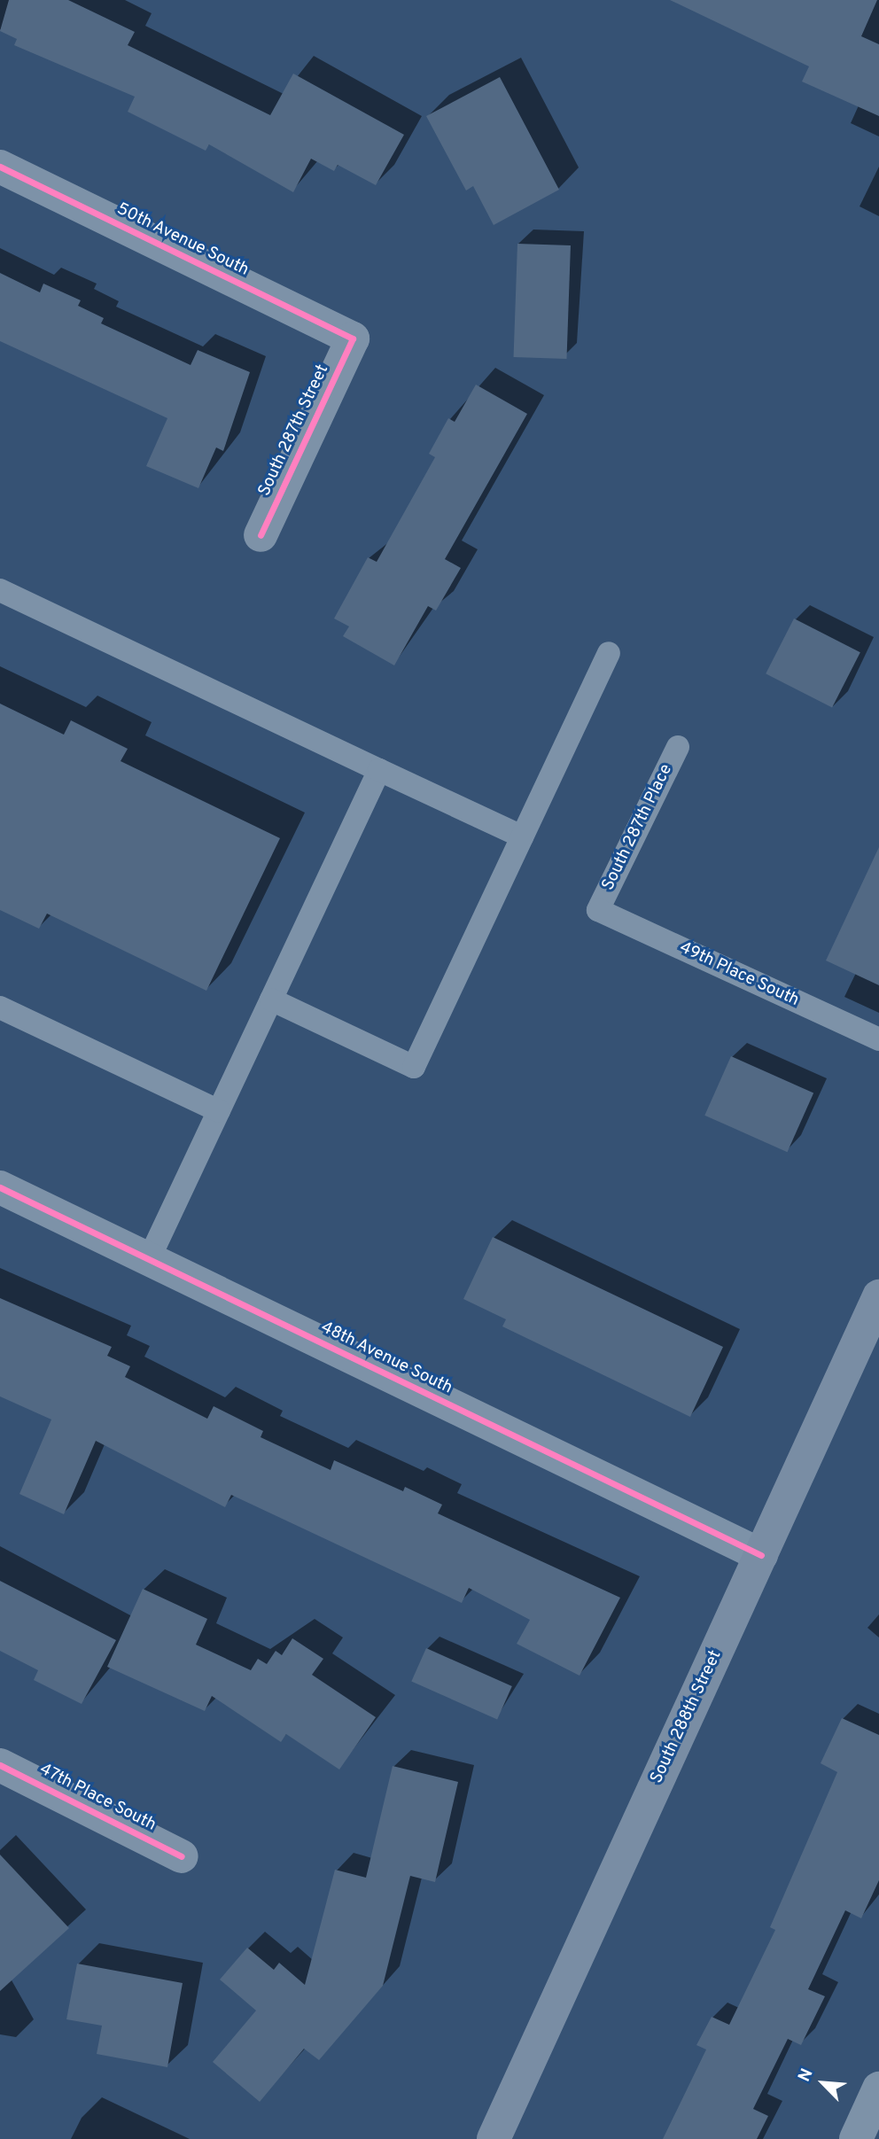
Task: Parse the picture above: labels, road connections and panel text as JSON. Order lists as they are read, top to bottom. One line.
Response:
{"streets":{"main road":["South 288th Street"],"street":["50th Avenue South","South 287th Street","48th Avenue South","47th Place South"],"lane":["South 287th Place","49th Place South"]},"crossings":[["50th Avenue South","South 287th Street"],["South 287th Place","49th Place South"],["48th Avenue South","South 288th Street"]],"north":"top left"}
